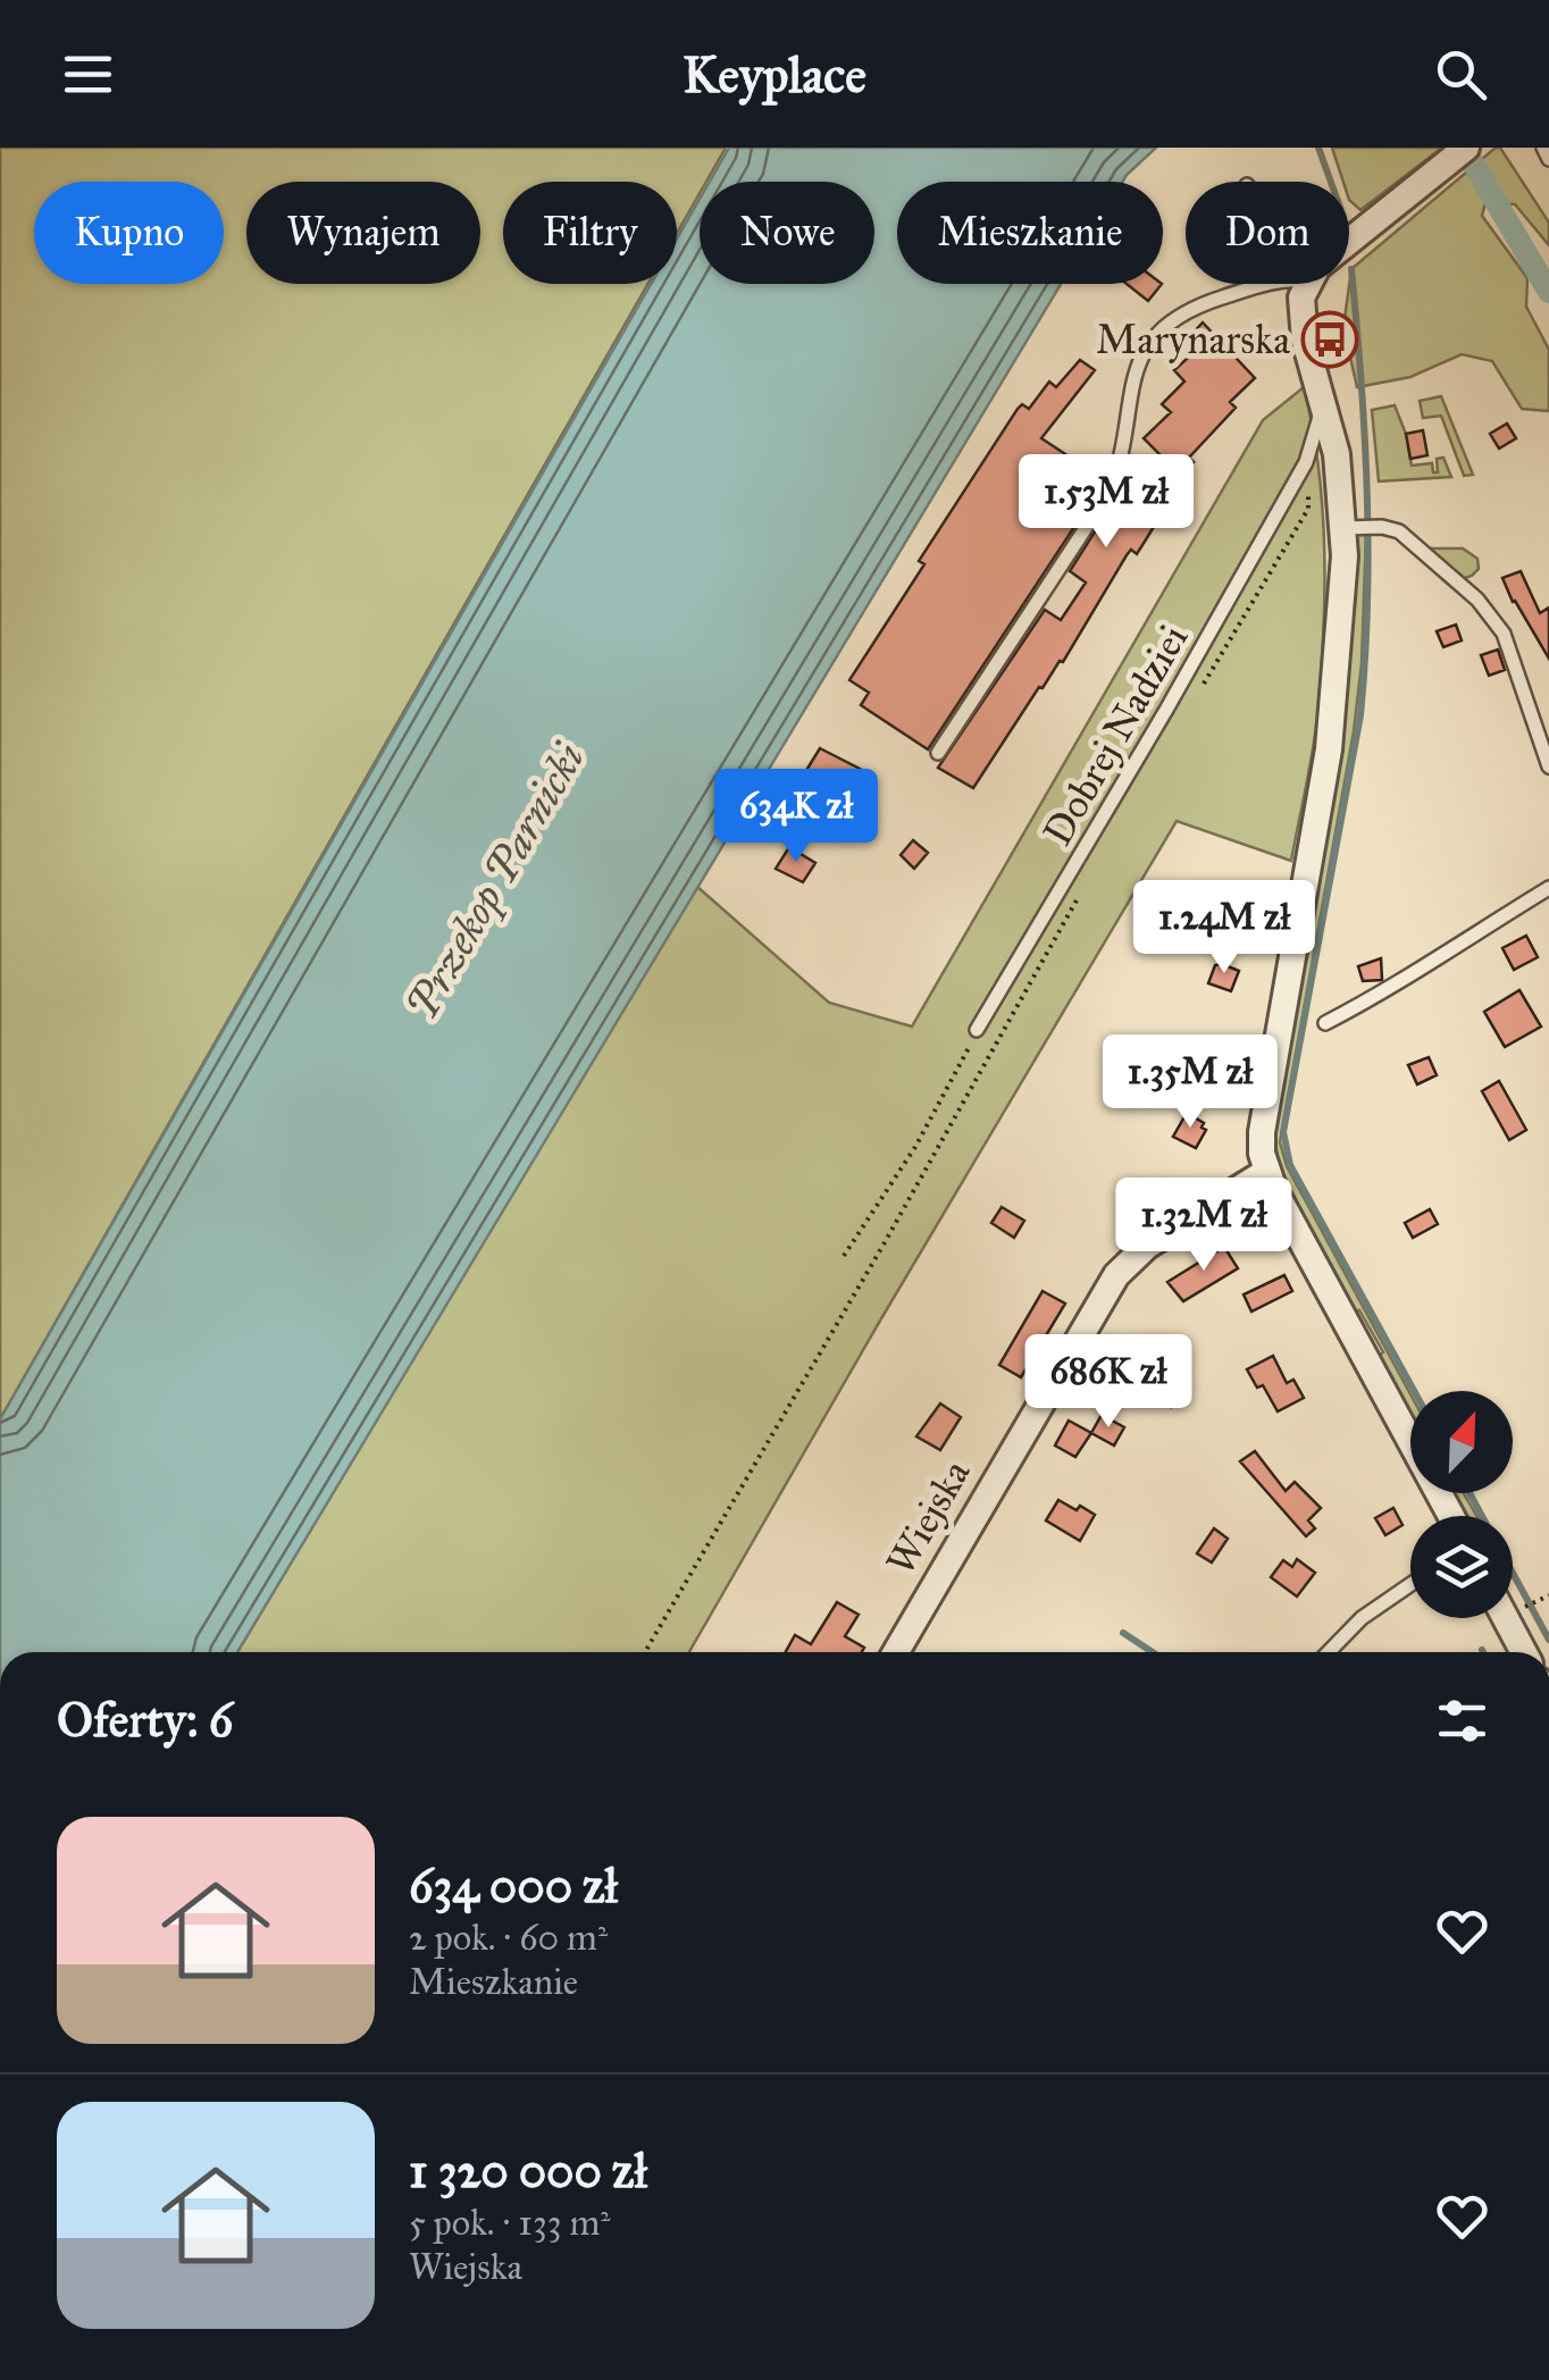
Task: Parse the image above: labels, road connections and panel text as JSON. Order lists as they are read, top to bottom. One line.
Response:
{"streets":{"street":["Wiejska"],"lane":["Dobrej Nadziei"]},"water":["Przekop Parnicki"],"places":{"bus stop":["Marynarska"]},"north":"top right","page":{"header":"Keyplace","chip":["Kupno","Wynajem","Filtry","Nowe","Mieszkanie","Dom"],"price":["1.53M zł","634K zł","1.24M zł","1.35M zł","1.32M zł","686K zł"],"heading":"Oferty: 6","list":[{"name":"634 000 zł","note":"2 pok. · 60 m² · Mieszkanie"},{"name":"1 320 000 zł","note":"5 pok. · 133 m² · Wiejska"}]}}
